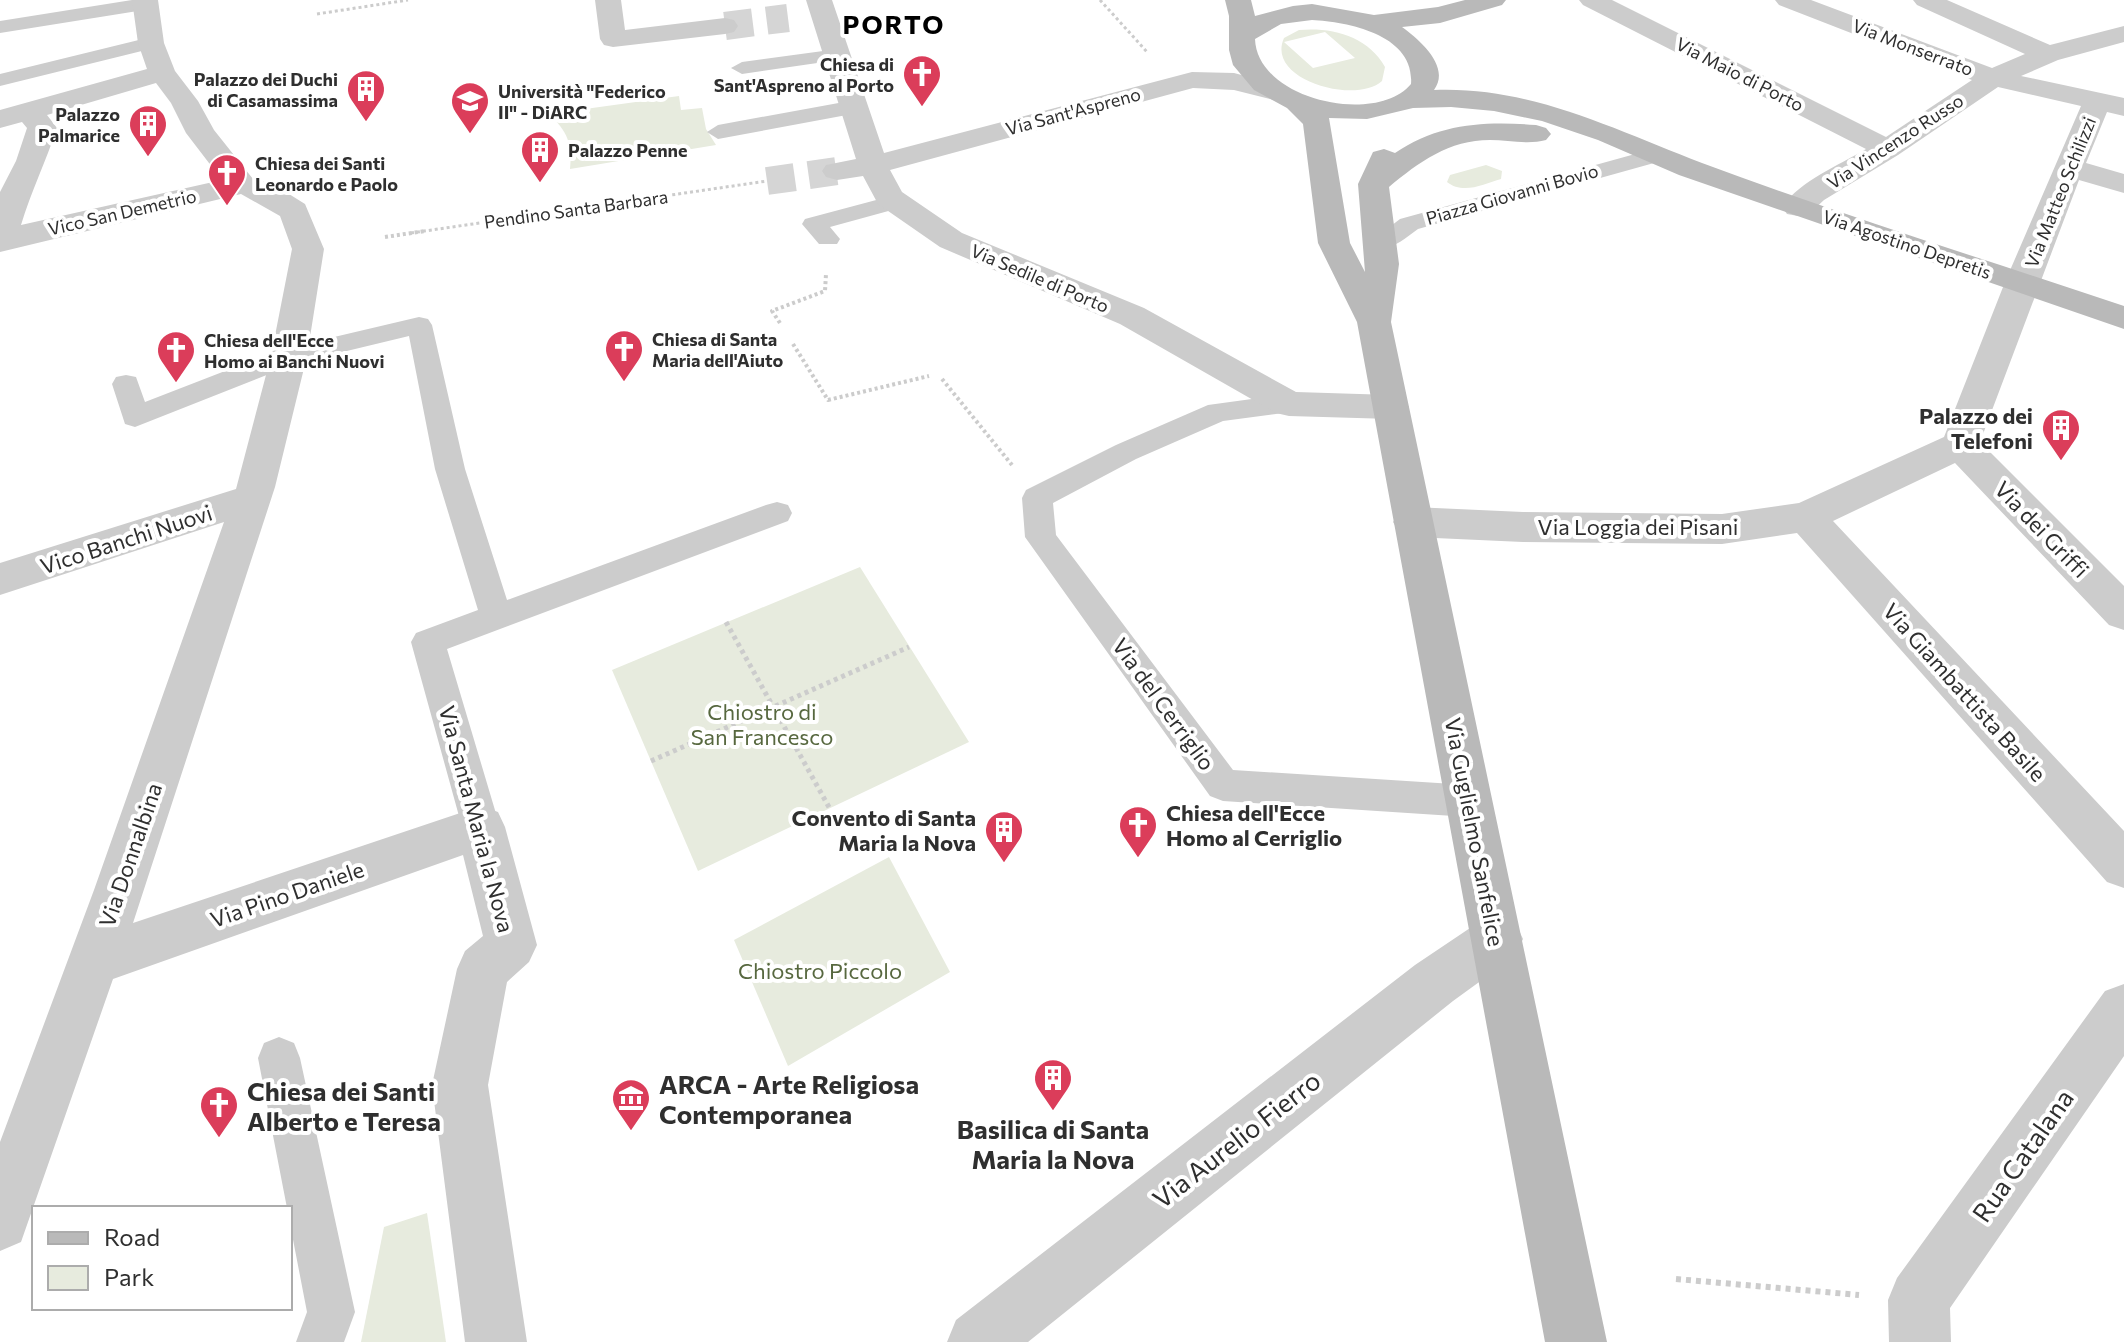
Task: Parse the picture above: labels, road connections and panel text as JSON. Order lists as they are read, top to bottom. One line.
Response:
{"streets":{"main road":["Piazza Giovanni Bovio","Via Agostino Depretis","Via Guglielmo Sanfelice"],"street":["Via Monserrato","Via Maio di Porto","Via Sant'Aspreno","Via Vincenzo Russo","Via Matteo Schilizzi","Vico San Demetrio","Via Sedile di Porto","Via Loggia dei Pisani","Via dei Griffi","Vico Banchi Nuovi","Via Giambattista Basile","Via Santa Maria la Nova","Via Donnalbina","Via Pino Daniele","Via Aurelio Fierro","Rua Catalana"],"lane":["Via del Cerriglio"],"path":["Pendino Santa Barbara"]},"crossings":[["Via Monserrato","Via Vincenzo Russo"],["Via Monserrato","Via Matteo Schilizzi"],["Via Maio di Porto","Via Vincenzo Russo"],["Via Sant'Aspreno","Piazza Giovanni Bovio"],["Via Sant'Aspreno","Via Sedile di Porto"],["Via Vincenzo Russo","Via Agostino Depretis"],["Via Matteo Schilizzi","Via Agostino Depretis"],["Piazza Giovanni Bovio","Via Agostino Depretis"],["Vico San Demetrio","Via Donnalbina"],["Via Sedile di Porto","Via Guglielmo Sanfelice"],["Via Loggia dei Pisani","Via dei Griffi"],["Via Loggia dei Pisani","Via Giambattista Basile"],["Via Loggia dei Pisani","Via Guglielmo Sanfelice"],["Vico Banchi Nuovi","Via Donnalbina"],["Via del Cerriglio","Via Guglielmo Sanfelice"],["Via Santa Maria la Nova","Via Pino Daniele"],["Via Guglielmo Sanfelice","Via Aurelio Fierro"],["Via Donnalbina","Via Pino Daniele"]],"districts":["PORTO"],"parks":["Chiostro di San Francesco","Chiostro Piccolo"],"places":{"church":["Chiesa di Sant'Aspreno al Porto","Chiesa dei Santi Leonardo e Paolo","Chiesa di Santa Maria dell'Aiuto","Chiesa dell'Ecce Homo ai Banchi Nuovi","Chiesa dell'Ecce Homo al Cerriglio","Chiesa dei Santi Alberto e Teresa"],"building":["Palazzo dei Duchi di Casamassima","Palazzo Palmarice","Palazzo Penne","Palazzo dei Telefoni","Convento di Santa Maria la Nova","Basilica di Santa Maria la Nova"],"school or university":["Università \"Federico II\" - DiARC"],"museum":["ARCA - Arte Religiosa Contemporanea"]},"legend":["Road","Park"]}
